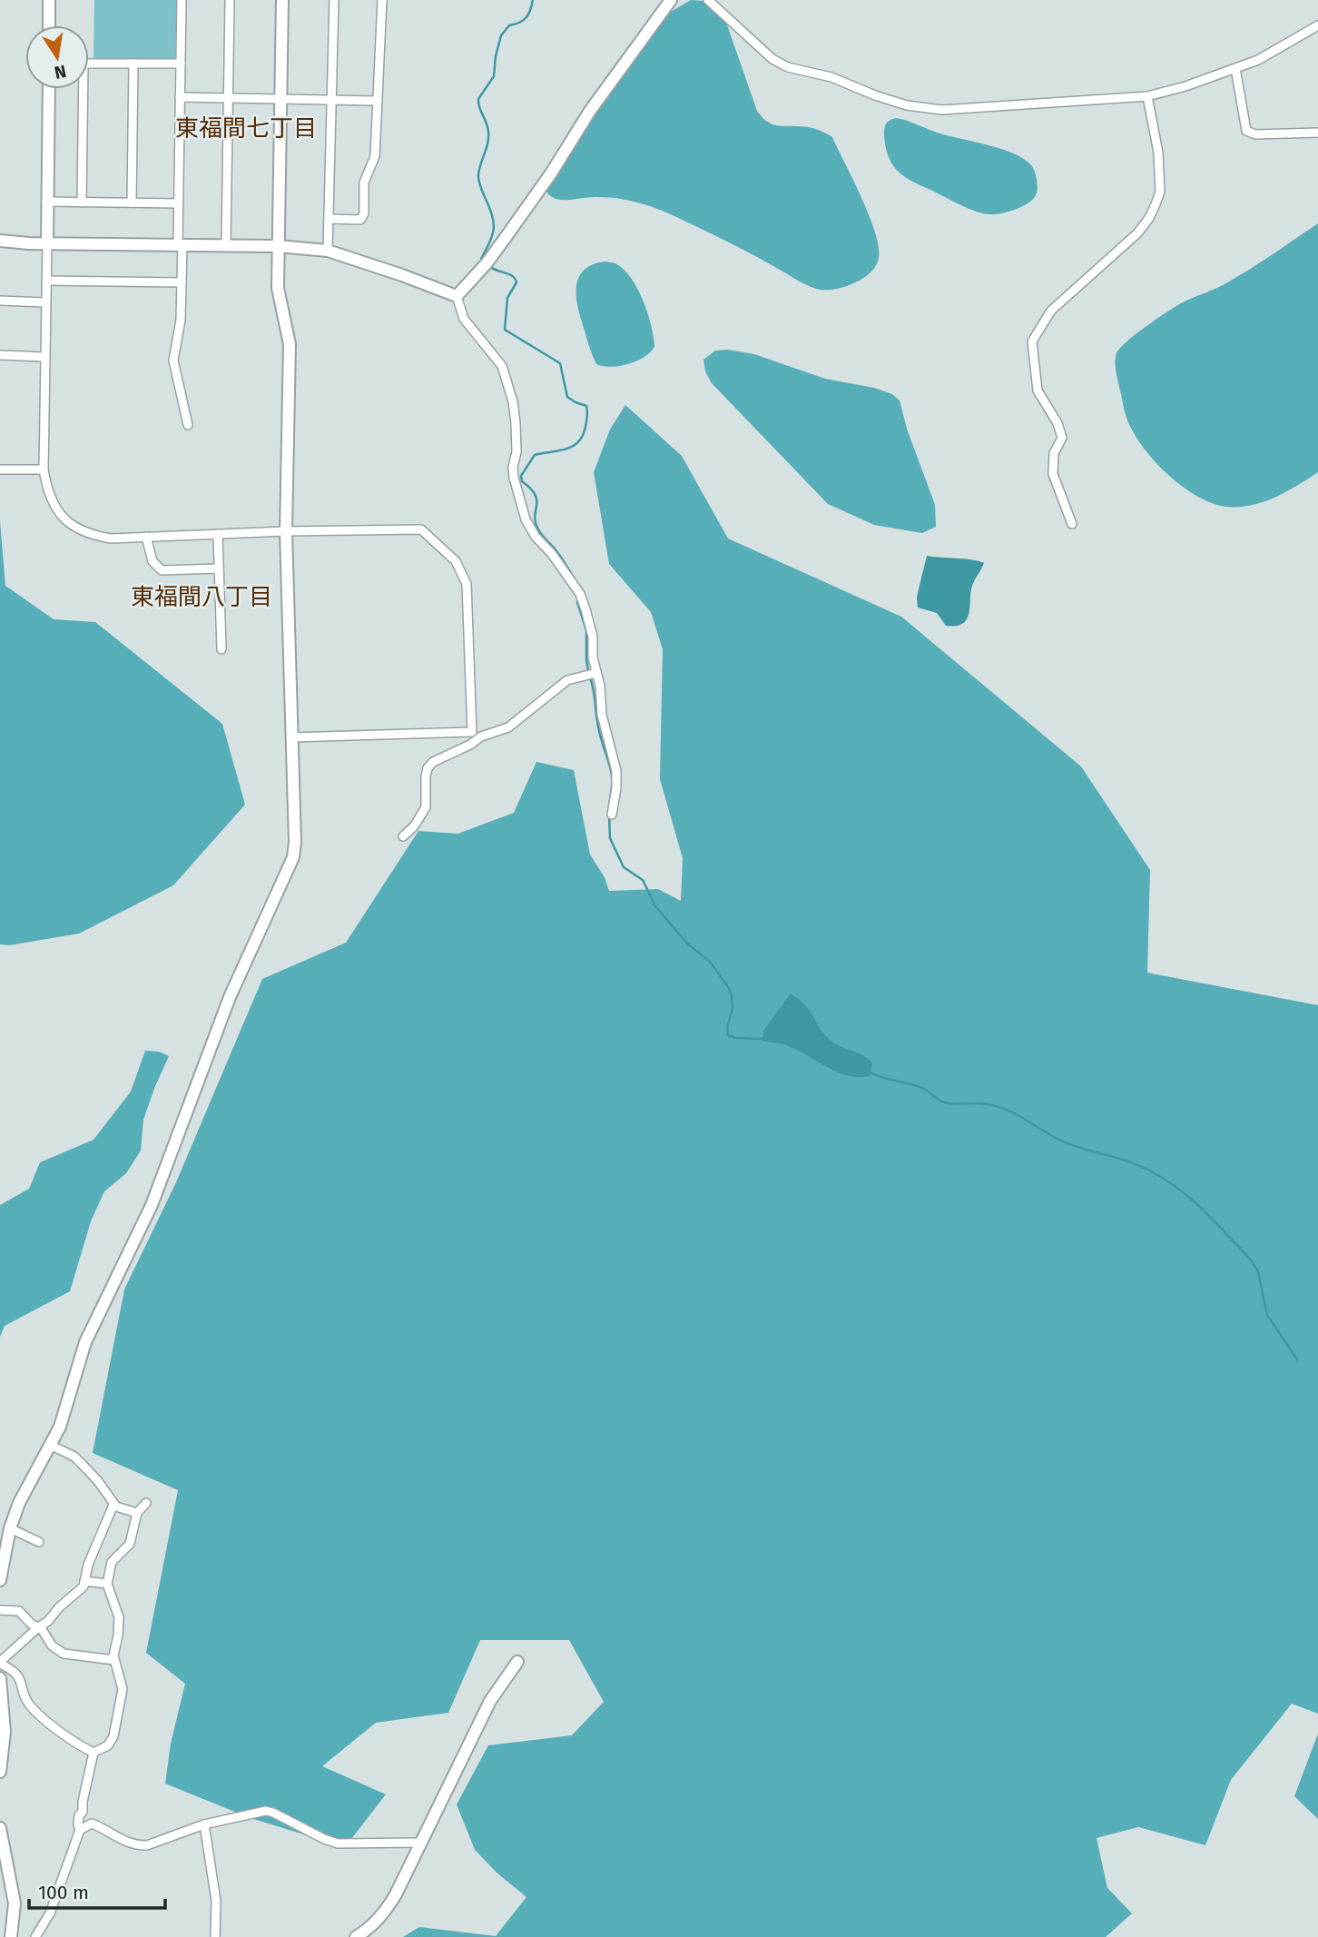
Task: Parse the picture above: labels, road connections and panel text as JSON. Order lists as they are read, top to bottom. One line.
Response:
{"districts":["東福間七丁目","東福間八丁目"],"scale_bar":"100 m","north":"bottom"}
